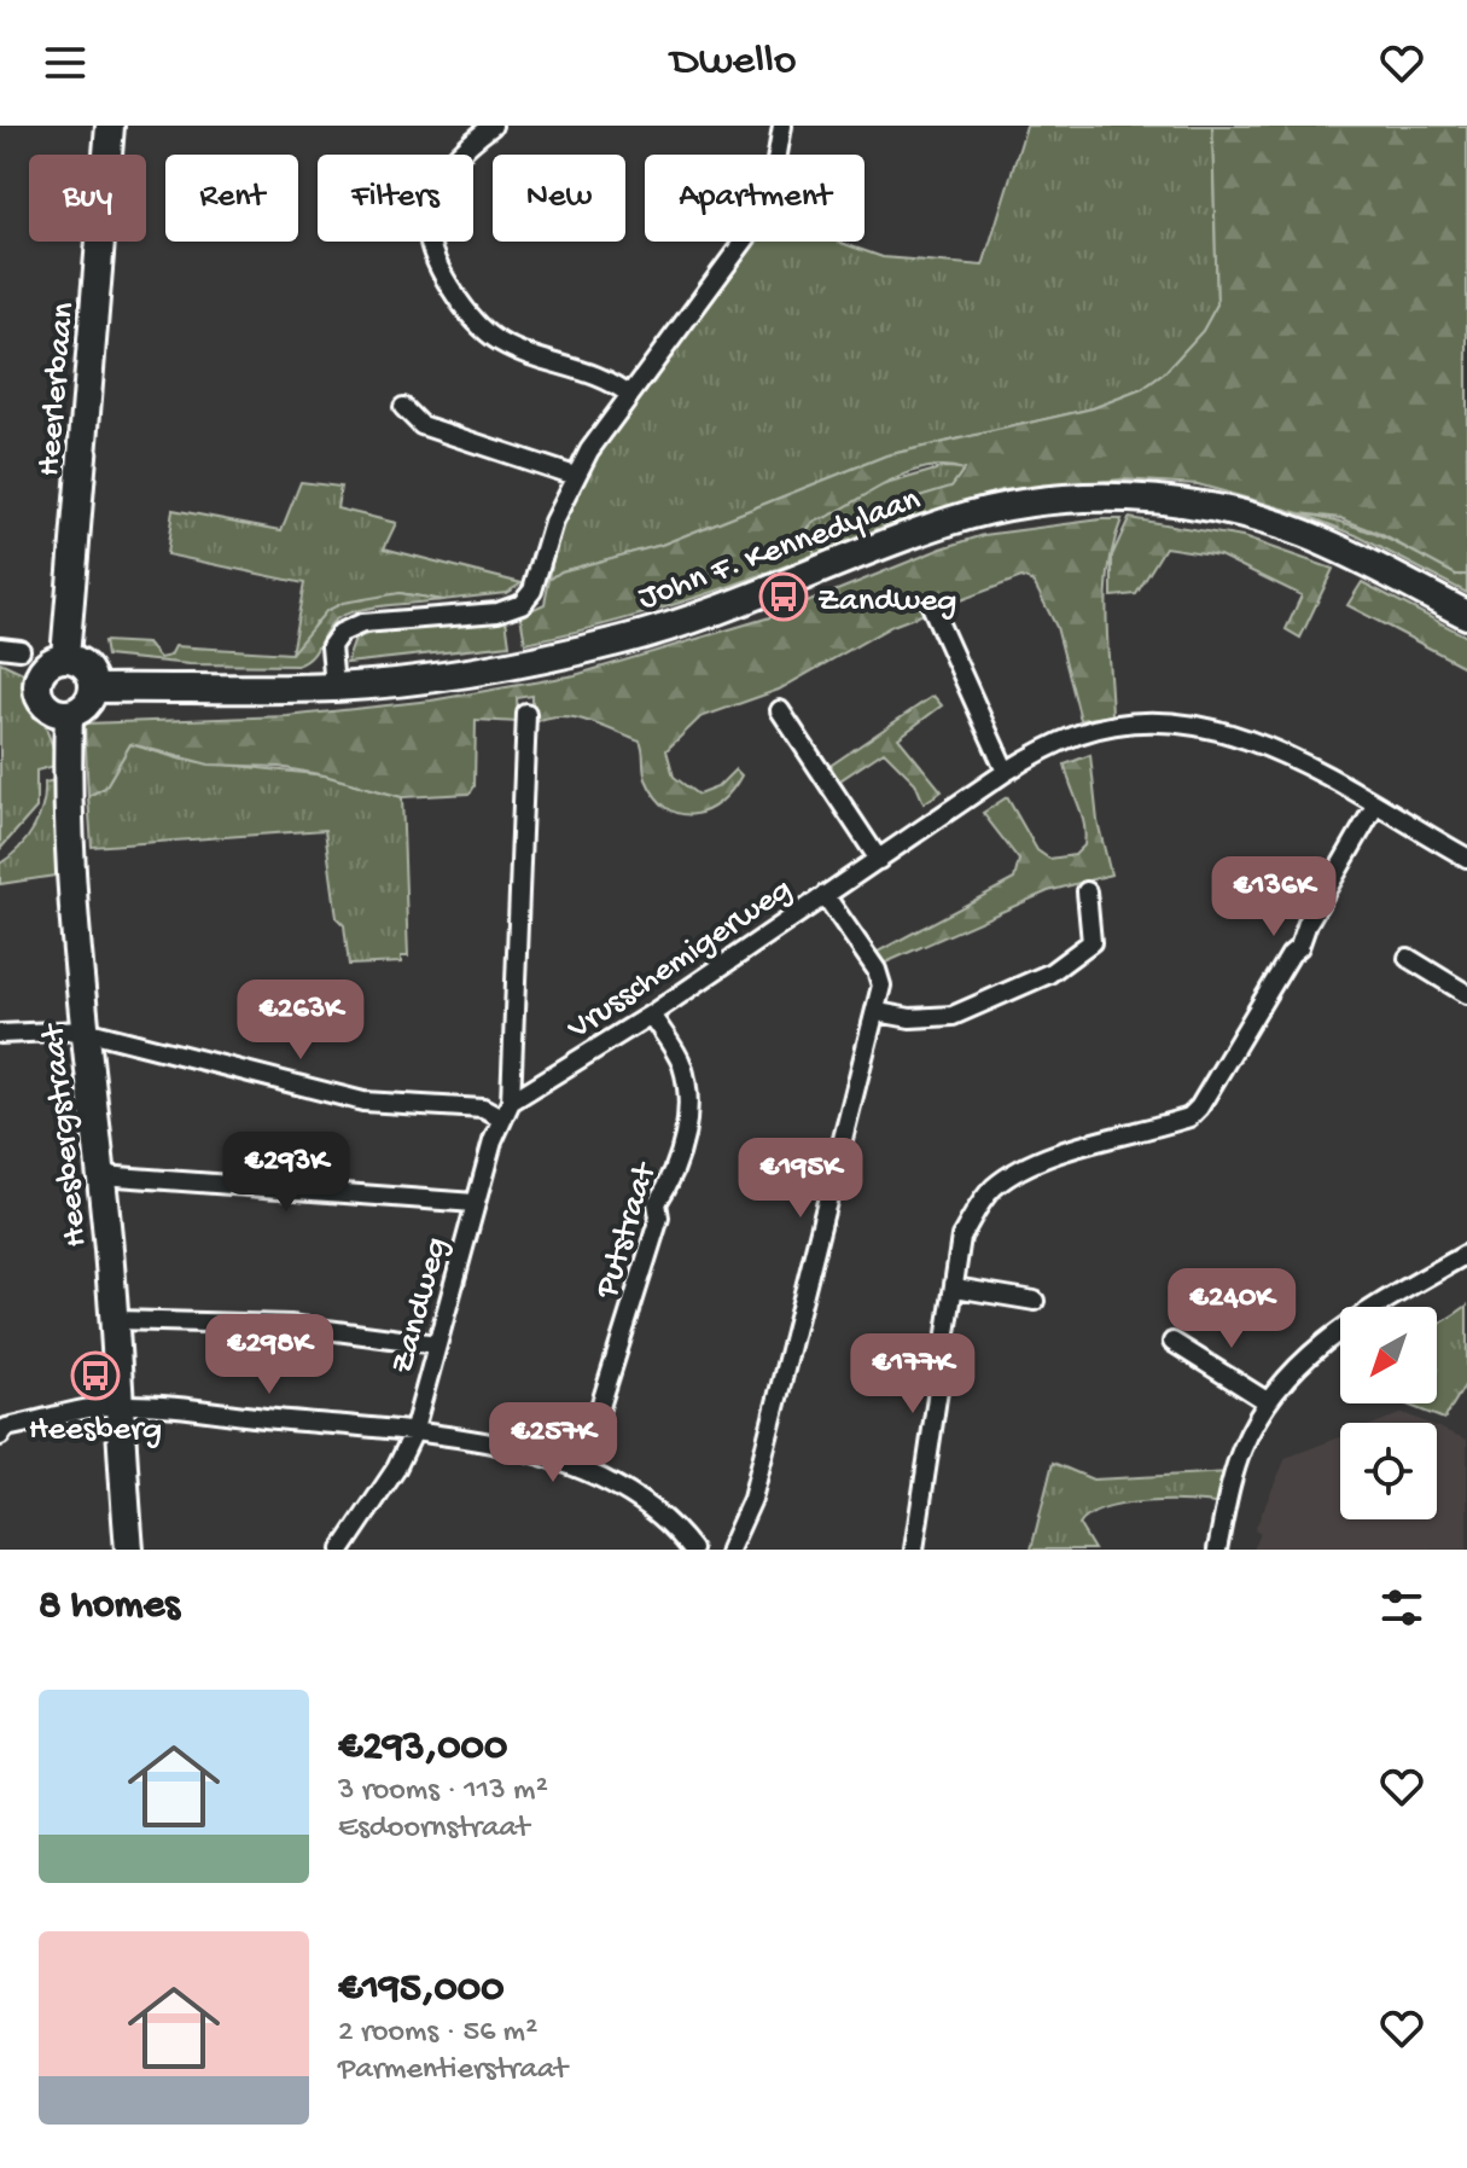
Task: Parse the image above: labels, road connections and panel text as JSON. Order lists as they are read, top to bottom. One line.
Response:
{"streets":{"street":["Heerlerbaan","John F. Kennedylaan","Vrusschemigerweg","Heesbergstraat","Putstraat","Zandweg"]},"crossings":[["Heerlerbaan","John F. Kennedylaan"],["Heerlerbaan","Heesbergstraat"],["John F. Kennedylaan","Heesbergstraat"],["Vrusschemigerweg","Putstraat"],["Vrusschemigerweg","Zandweg"]],"places":{"bus stop":["Zandweg","Heesberg"]},"north":"bottom left","page":{"header":"Dwello","chip":["Buy","Rent","Filters","New","Apartment"],"price":["€136K","€263K","€293K","€195K","€240K","€298K","€177K","€257K"],"heading":"8 homes","list":[{"name":"€293,000","note":"3 rooms · 113 m² · Esdoornstraat"},{"name":"€195,000","note":"2 rooms · 56 m² · Parmentierstraat"}]}}
